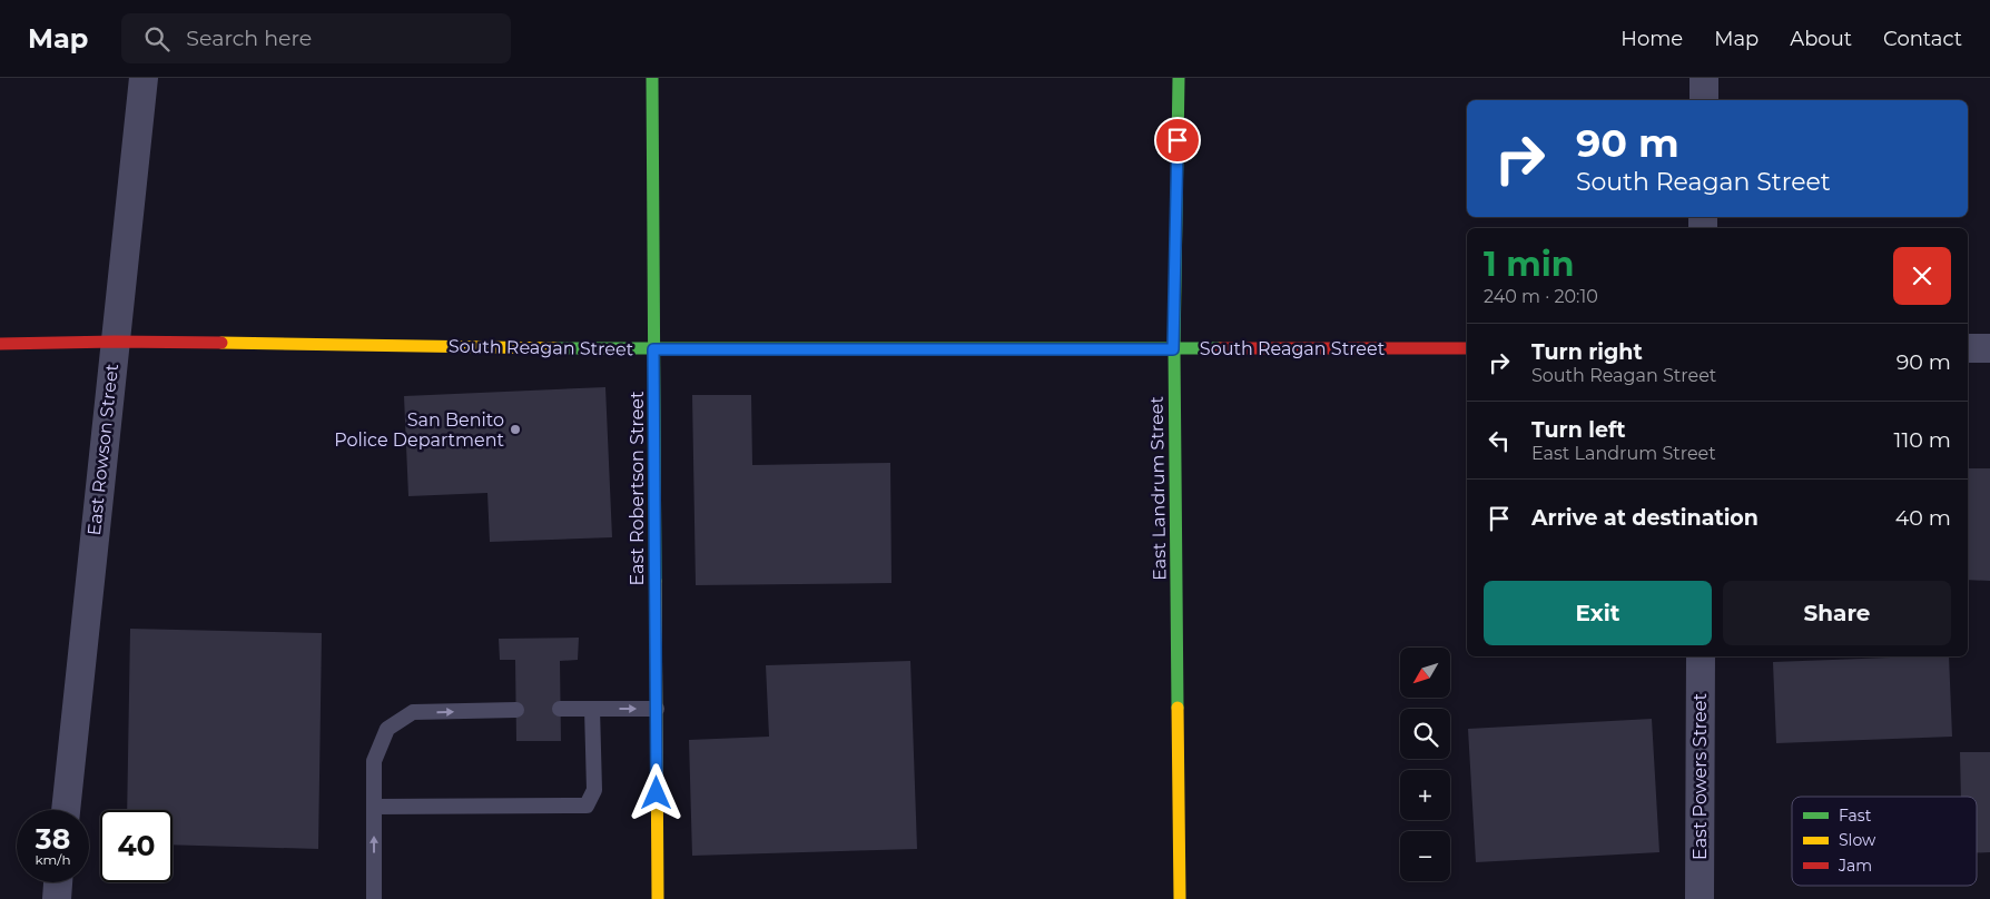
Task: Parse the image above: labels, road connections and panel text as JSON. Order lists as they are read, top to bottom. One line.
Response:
{"streets":{"street":["South Reagan Street","East Rowson Street","East Robertson Street","East Landrum Street","East Powers Street"]},"crossings":[["South Reagan Street","East Rowson Street"],["South Reagan Street","East Robertson Street"],["South Reagan Street","East Landrum Street"]],"places":["San Benito Police Department"],"legend":["Fast","Slow","Jam"],"north":"bottom left","page":{"header":"Map","search":"Search here","nav":["Home","Map","About","Contact"],"turn":["90 m","South Reagan Street"],"heading":["1 min","240 m · 20:10"],"list":[{"name":"Turn right","note":"South Reagan Street","value":"90 m"},{"name":"Turn left","note":"East Landrum Street","value":"110 m"},{"name":"Arrive at destination","value":"40 m"}],"buttons":["Exit","Share"],"map_buttons":["+","−"],"speed":"38 km/h","limit":"40"}}
